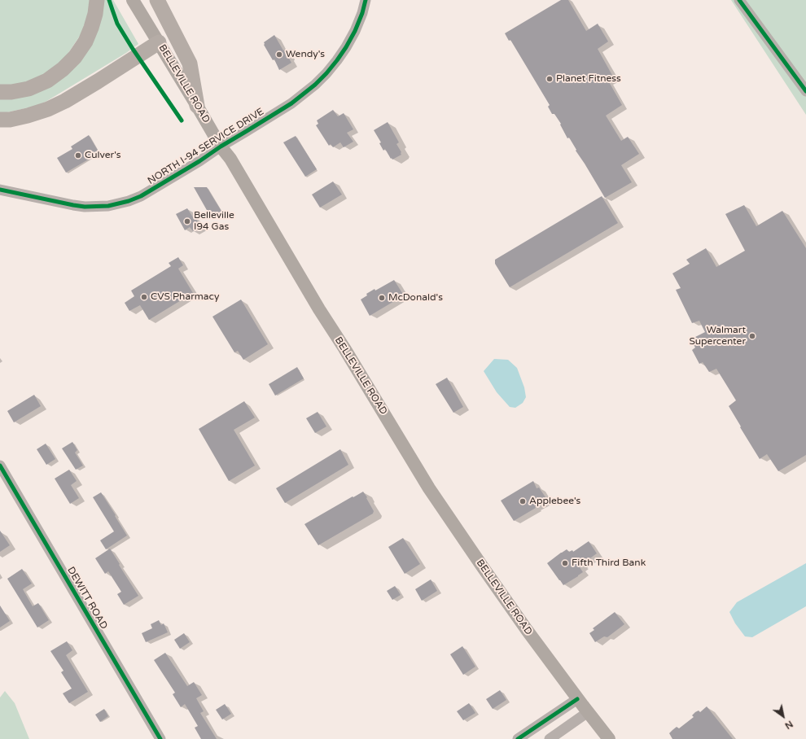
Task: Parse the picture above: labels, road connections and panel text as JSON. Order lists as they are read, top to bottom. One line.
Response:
{"streets":{"main road":["BELLEVILLE ROAD"],"street":["NORTH I-94 SERVICE DRIVE","DEWITT ROAD"]},"crossings":[["BELLEVILLE ROAD","NORTH I-94 SERVICE DRIVE"]],"places":["Wendy's","Planet Fitness","Culver's","Belleville I94 Gas","CVS Pharmacy","McDonald's","Walmart Supercenter","Applebee's","Fifth Third Bank"],"north":"bottom right"}
